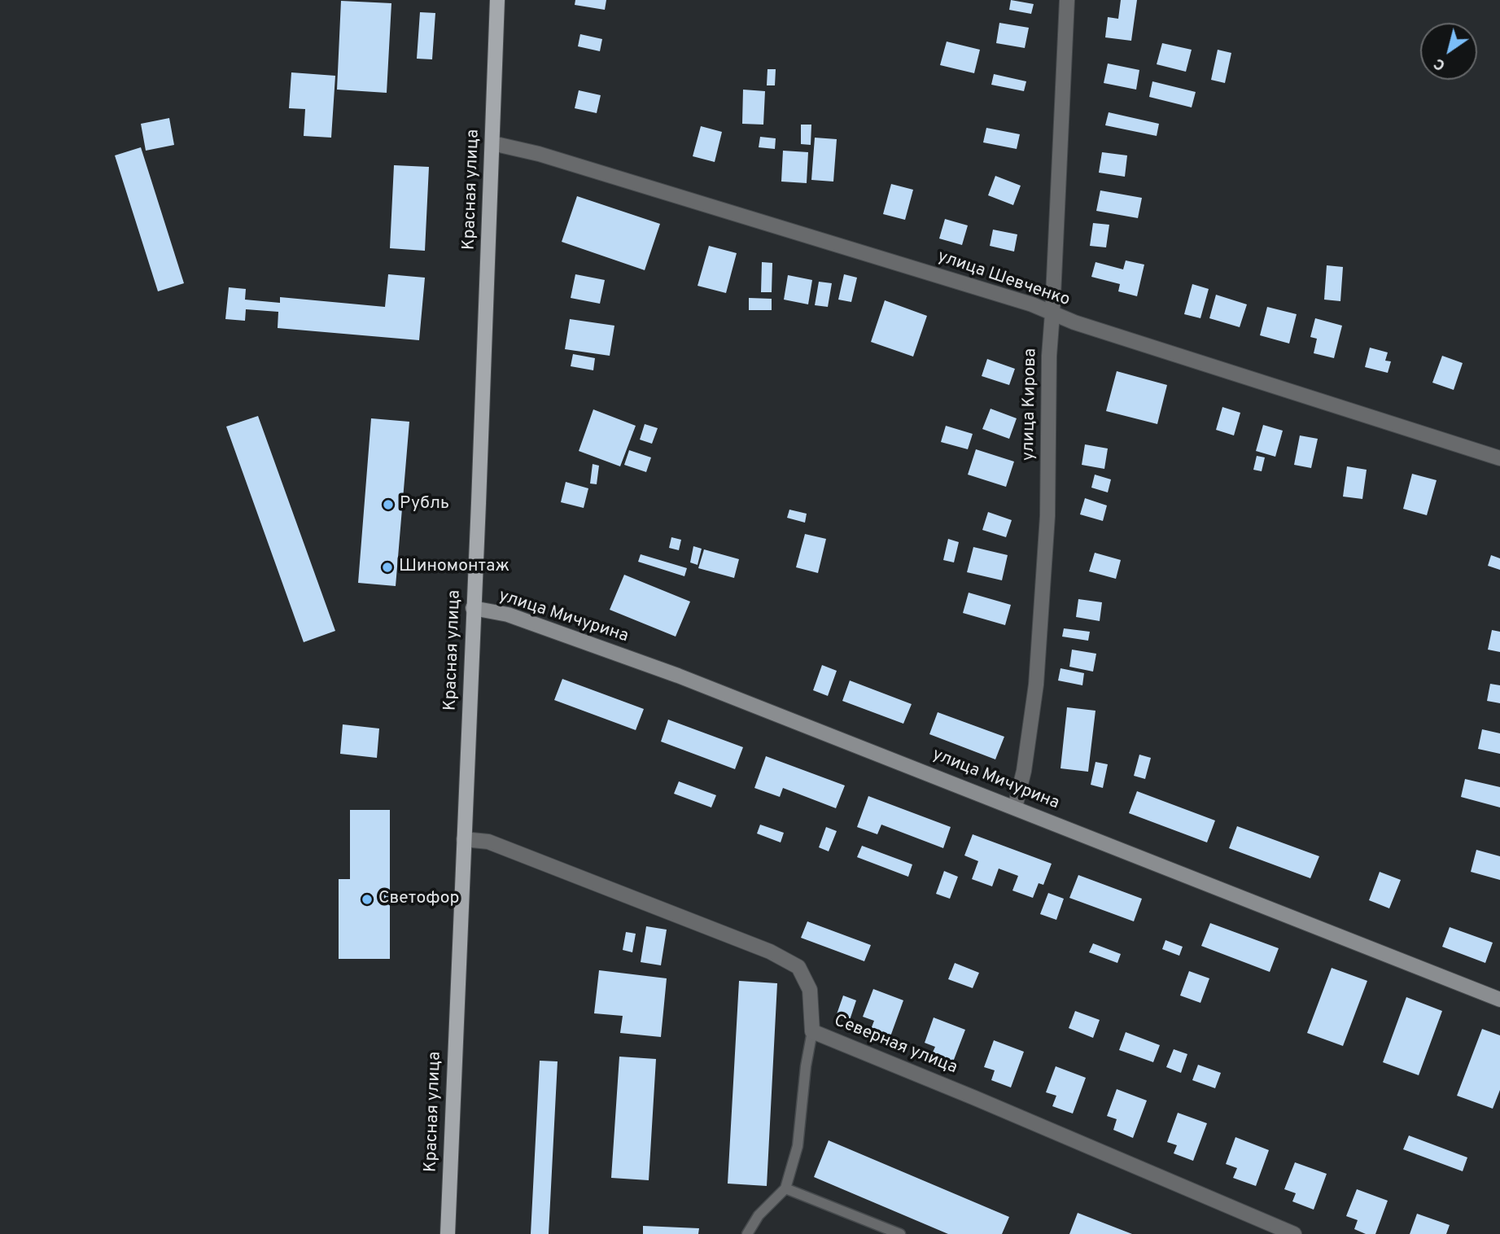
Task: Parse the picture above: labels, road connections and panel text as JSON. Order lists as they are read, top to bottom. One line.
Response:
{"streets":{"main road":["Красная улица"],"street":["улица Шевченко","улица Кирова","улица Мичурина","Северная улица"]},"crossings":[["Красная улица","улица Шевченко"],["Красная улица","улица Мичурина"],["Красная улица","Северная улица"],["улица Шевченко","улица Кирова"],["улица Кирова","улица Мичурина"]],"places":["Рубль","Шиномонтаж","Светофор"],"north":"bottom left"}
